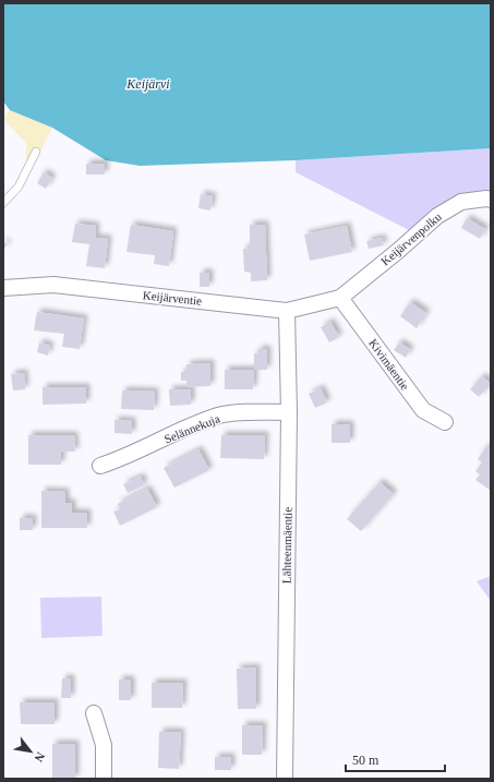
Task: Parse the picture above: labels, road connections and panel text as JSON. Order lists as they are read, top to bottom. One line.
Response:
{"streets":{"street":["Keijärvenpolku","Keijärventie","Kivimäentie","Selännekuja","Lähteenmäentie"]},"crossings":[["Keijärvenpolku","Keijärventie"],["Keijärvenpolku","Kivimäentie"],["Keijärventie","Kivimäentie"],["Keijärventie","Lähteenmäentie"],["Selännekuja","Lähteenmäentie"]],"water":["Keijärvi"],"scale_bar":"50 m","north":"bottom right"}
